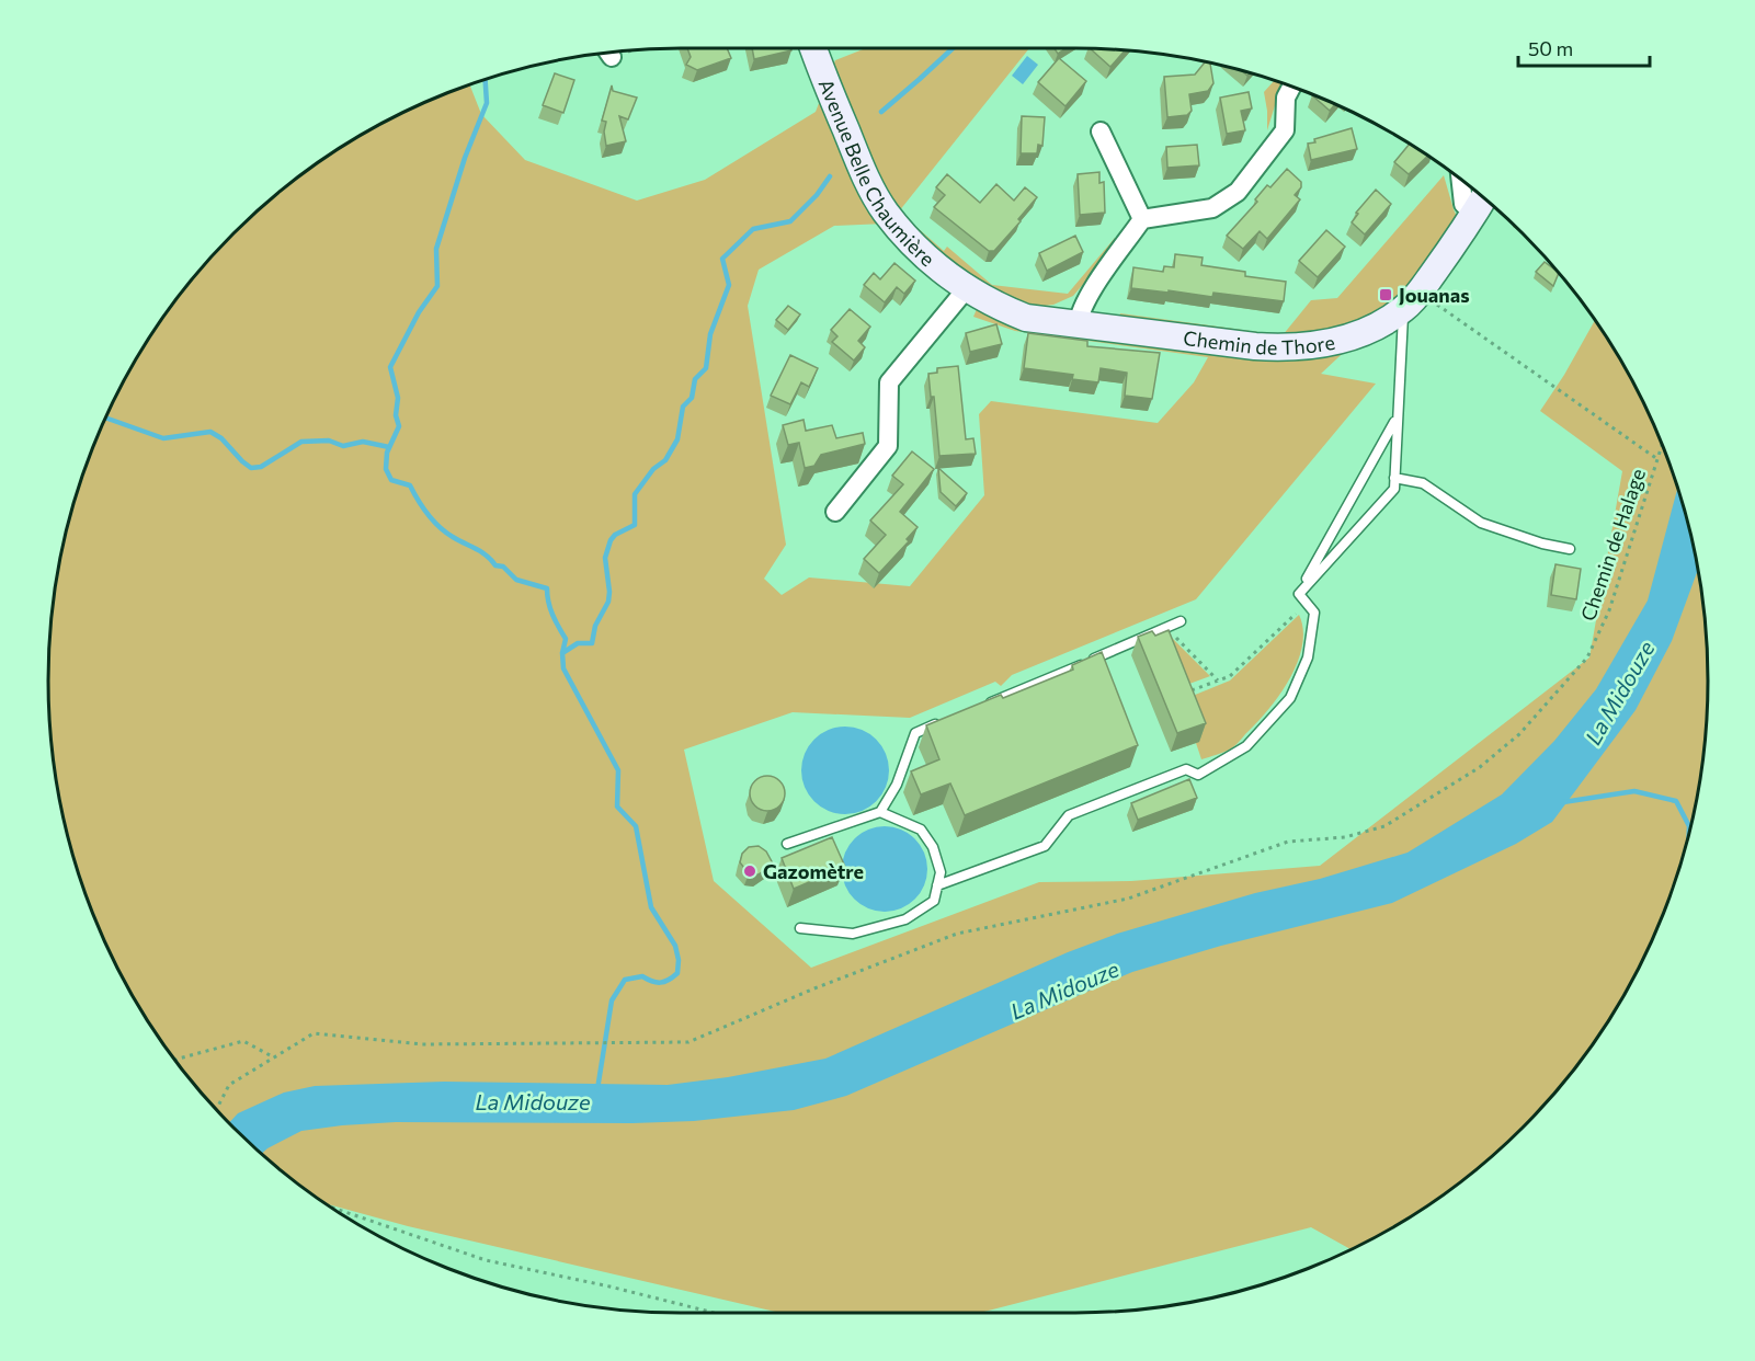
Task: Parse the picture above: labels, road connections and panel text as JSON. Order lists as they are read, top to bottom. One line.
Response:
{"streets":{"street":["Avenue Belle Chaumière","Chemin de Thore"],"path":["Chemin de Halage"]},"crossings":[["Avenue Belle Chaumière","Chemin de Thore"]],"water":["La Midouze"],"places":{"transit":["Jouanas"],"other":["Gazomètre"]},"scale_bar":"50 m"}
